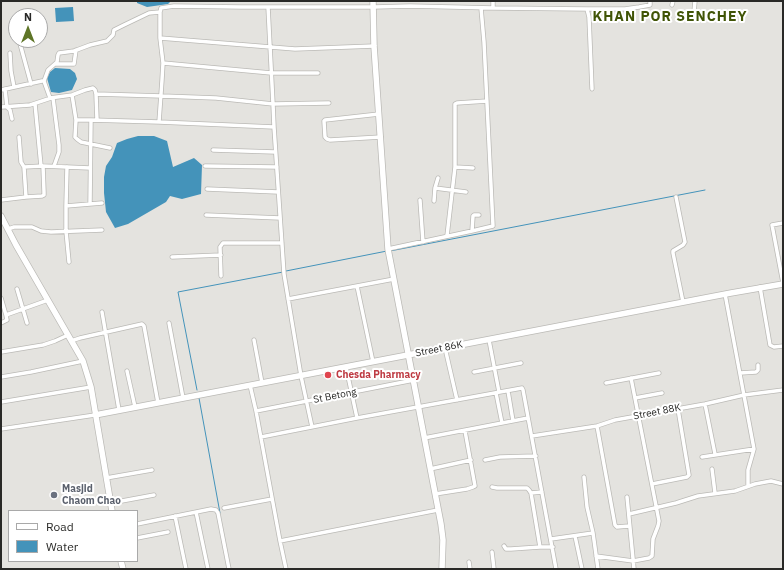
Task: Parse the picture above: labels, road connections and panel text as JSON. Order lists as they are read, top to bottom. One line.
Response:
{"streets":{"street":["Street 86K","St Betong","Street 88K"]},"districts":["KHAN POR SENCHEY"],"places":["Chesda Pharmacy","Masjid Chaom Chao"],"legend":["Road","Water"],"north":"top"}
